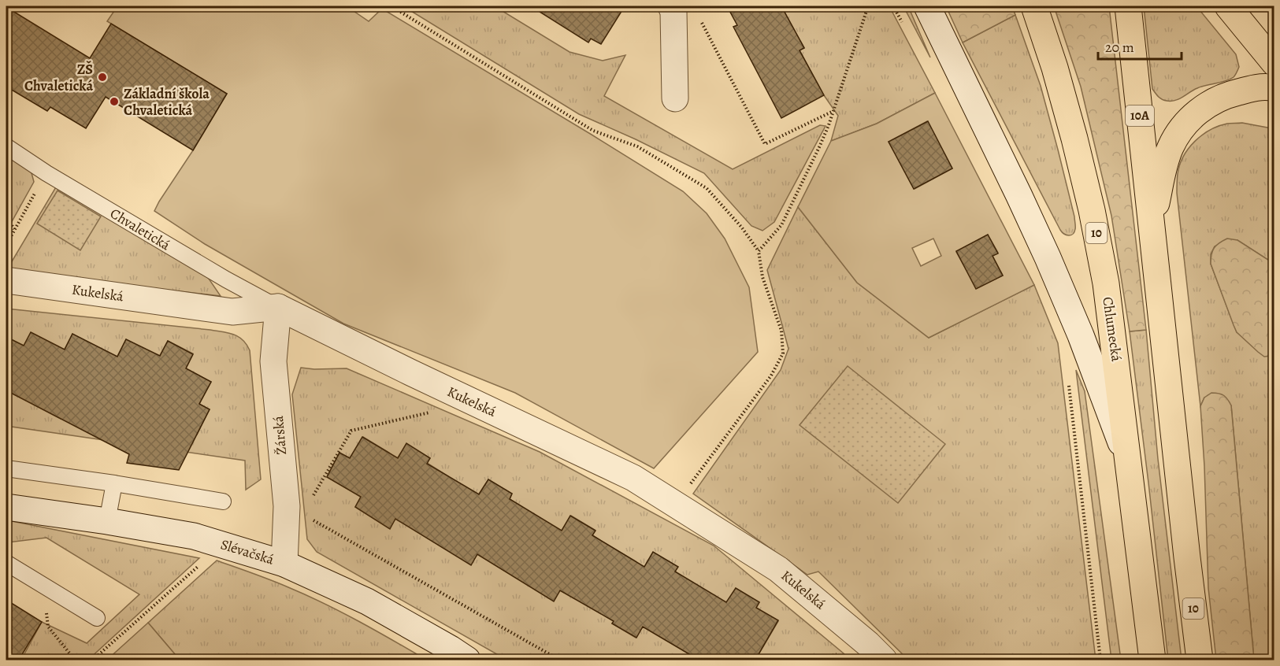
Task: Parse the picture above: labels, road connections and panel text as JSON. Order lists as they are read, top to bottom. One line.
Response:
{"streets":{"main road":["10A","10","Chlumecká"],"street":["Kukelská","Žárská","Slévačská"],"lane":["Chvaletická"]},"crossings":[["10A","10"],["Chvaletická","Kukelská"],["Chvaletická","Žárská"],["Kukelská","Žárská"],["Žárská","Slévačská"]],"places":["ZŠ Chvaletická","Základní škola Chvaletická"],"scale_bar":"20 m"}
